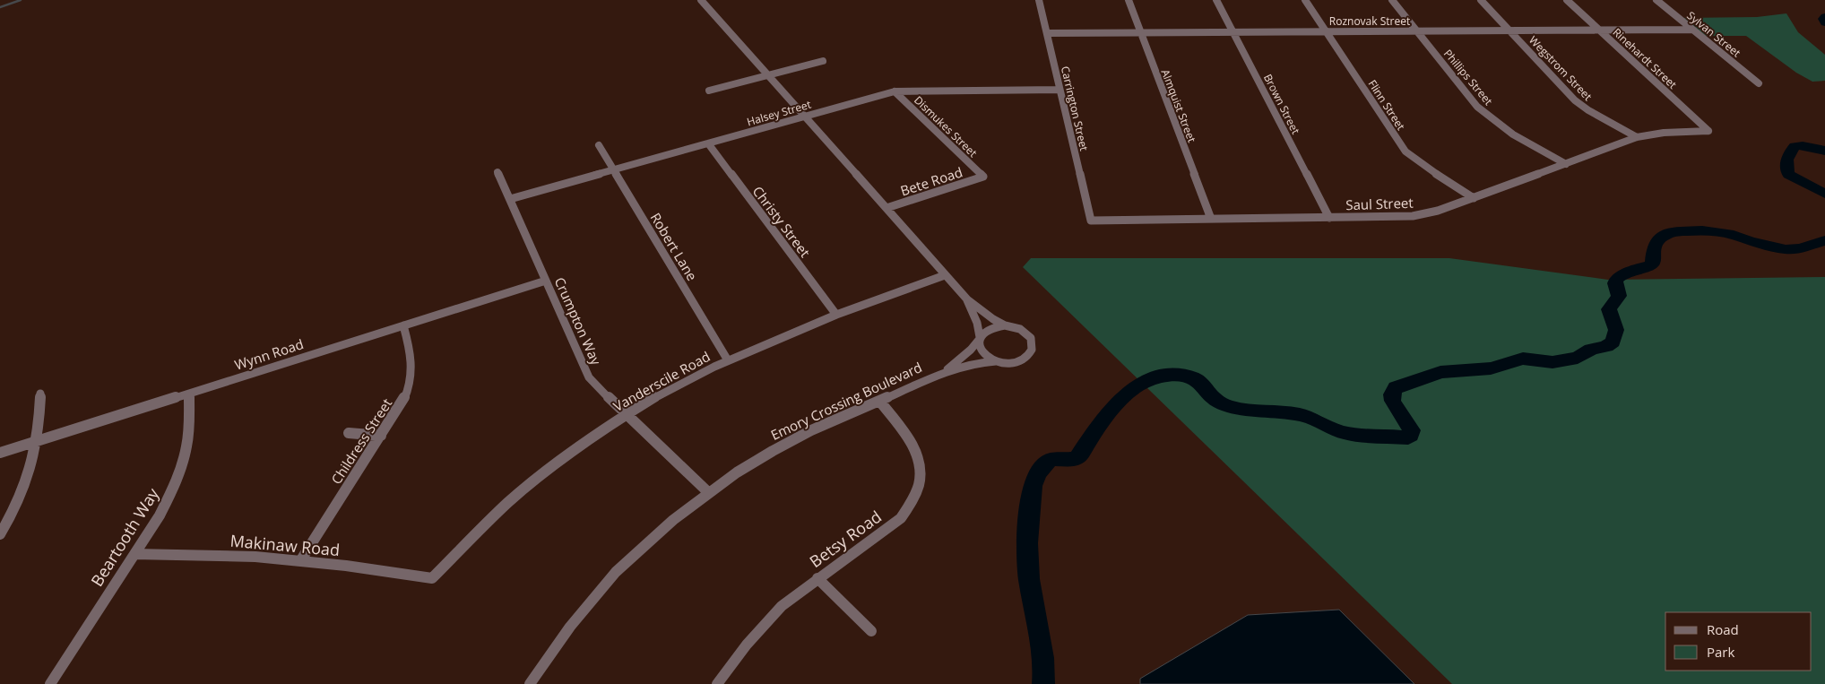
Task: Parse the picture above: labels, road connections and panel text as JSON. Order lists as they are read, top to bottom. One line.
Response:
{"streets":{"street":["Roznovak Street","Sylvan Street","Rinehardt Street","Wegstrom Street","Phillips Street","Brown Street","Flinn Street","Almquist Street","Carrington Street","Halsey Street","Dismukes Street","Bete Road","Saul Street","Christy Street","Robert Lane","Crumpton Way","Wynn Road","Vanderscile Road","Emory Crossing Boulevard","Childress Street","Beartooth Way","Betsy Road","Makinaw Road"]},"crossings":[["Roznovak Street","Sylvan Street"],["Roznovak Street","Rinehardt Street"],["Roznovak Street","Wegstrom Street"],["Roznovak Street","Phillips Street"],["Roznovak Street","Brown Street"],["Roznovak Street","Flinn Street"],["Roznovak Street","Almquist Street"],["Roznovak Street","Carrington Street"],["Rinehardt Street","Saul Street"],["Wegstrom Street","Saul Street"],["Phillips Street","Saul Street"],["Brown Street","Saul Street"],["Flinn Street","Saul Street"],["Almquist Street","Saul Street"],["Carrington Street","Halsey Street"],["Carrington Street","Saul Street"],["Halsey Street","Dismukes Street"],["Halsey Street","Christy Street"],["Halsey Street","Robert Lane"],["Halsey Street","Crumpton Way"],["Dismukes Street","Bete Road"],["Christy Street","Vanderscile Road"],["Robert Lane","Vanderscile Road"],["Crumpton Way","Wynn Road"],["Crumpton Way","Vanderscile Road"],["Crumpton Way","Emory Crossing Boulevard"],["Wynn Road","Childress Street"],["Wynn Road","Beartooth Way"],["Vanderscile Road","Makinaw Road"],["Emory Crossing Boulevard","Betsy Road"],["Childress Street","Makinaw Road"],["Beartooth Way","Makinaw Road"]],"legend":["Road","Park"]}
